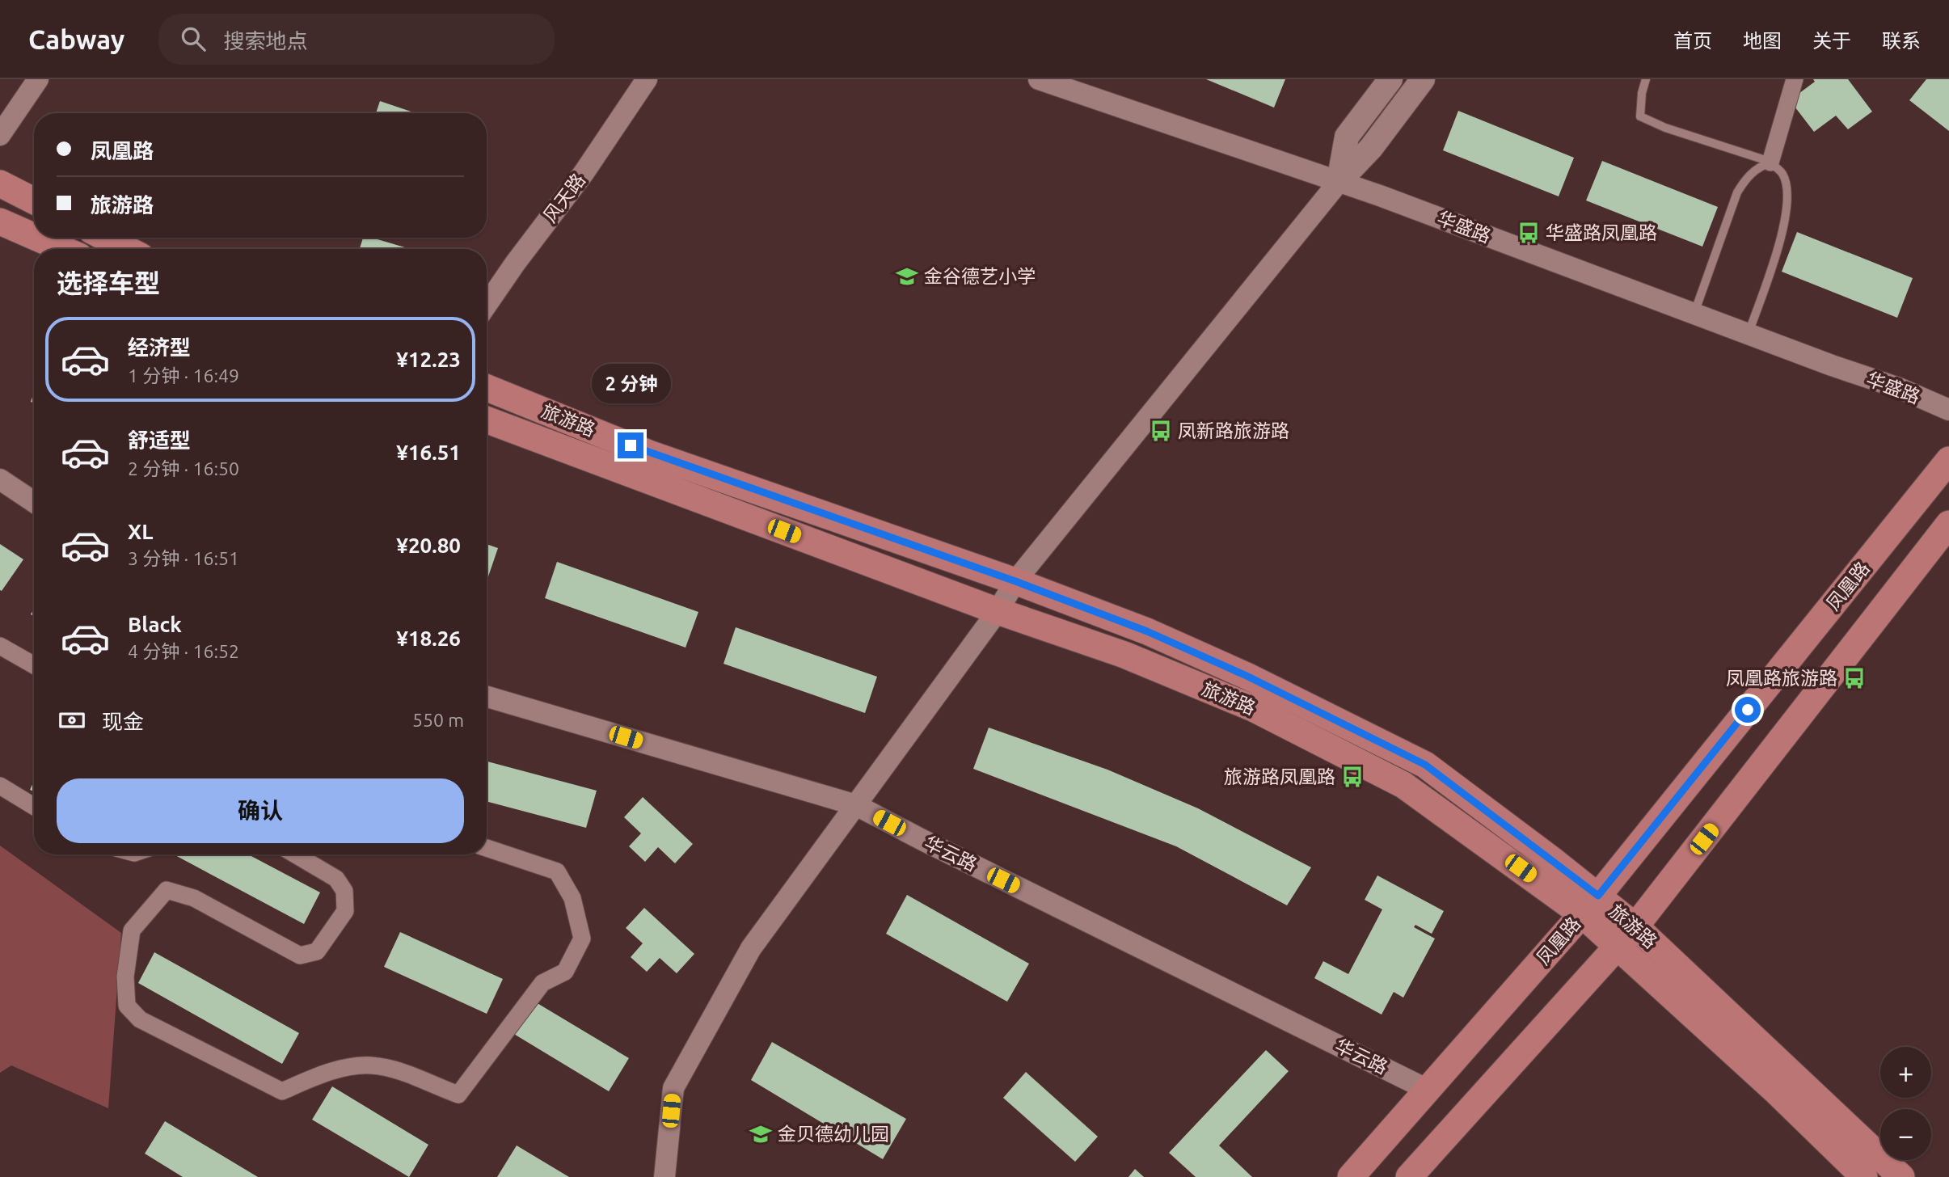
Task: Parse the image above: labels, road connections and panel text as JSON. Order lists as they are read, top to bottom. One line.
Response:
{"streets":{"main road":["旅游路","凤凰路"],"street":["风天路","华盛路","华云路"]},"crossings":[["旅游路","凤凰路"],["凤凰路","华云路"]],"places":{"bus stop":["华盛路凤凰路","凤新路旅游路","凤凰路旅游路","旅游路凤凰路"],"school or university":["金谷德艺小学","金贝德幼儿园"]},"page":{"header":"Cabway","search":"搜索地点","nav":["首页","地图","关于","联系"],"banner":["凤凰路","旅游路"],"heading":"选择车型","list":[{"name":"经济型","note":"1 分钟 · 16:49","value":"¥12.23"},{"name":"舒适型","note":"2 分钟 · 16:50","value":"¥16.51"},{"name":"XL","note":"3 分钟 · 16:51","value":"¥20.80"},{"name":"Black","note":"4 分钟 · 16:52","value":"¥18.26"}],"bubble":"2 分钟","pay":["现金","550 m"],"buttons":"确认","map_buttons":["+","−"]}}
